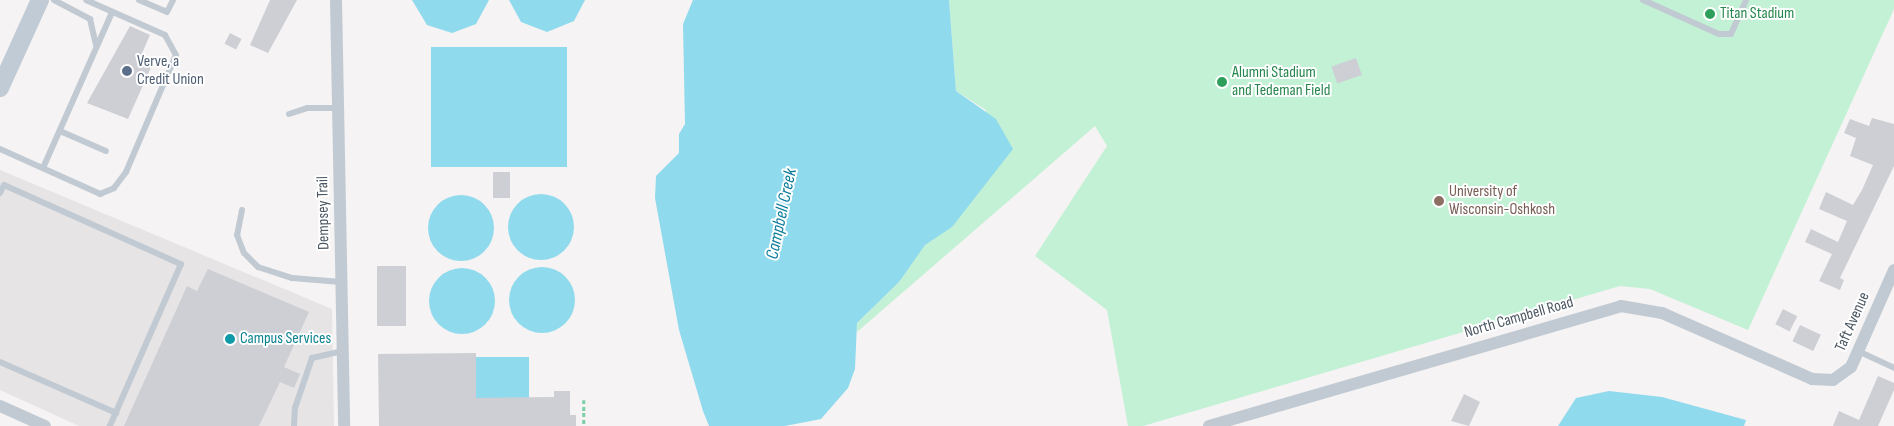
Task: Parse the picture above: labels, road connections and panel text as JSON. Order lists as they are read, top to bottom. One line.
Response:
{"streets":{"street":["Dempsey Trail","North Campbell Road","Taft Avenue"]},"crossings":[["North Campbell Road","Taft Avenue"]],"water":["Campbell Creek"],"places":["Titan Stadium","Verve, a Credit Union","Alumni Stadium and Tedeman Field","University of Wisconsin-Oshkosh","Campus Services"]}
